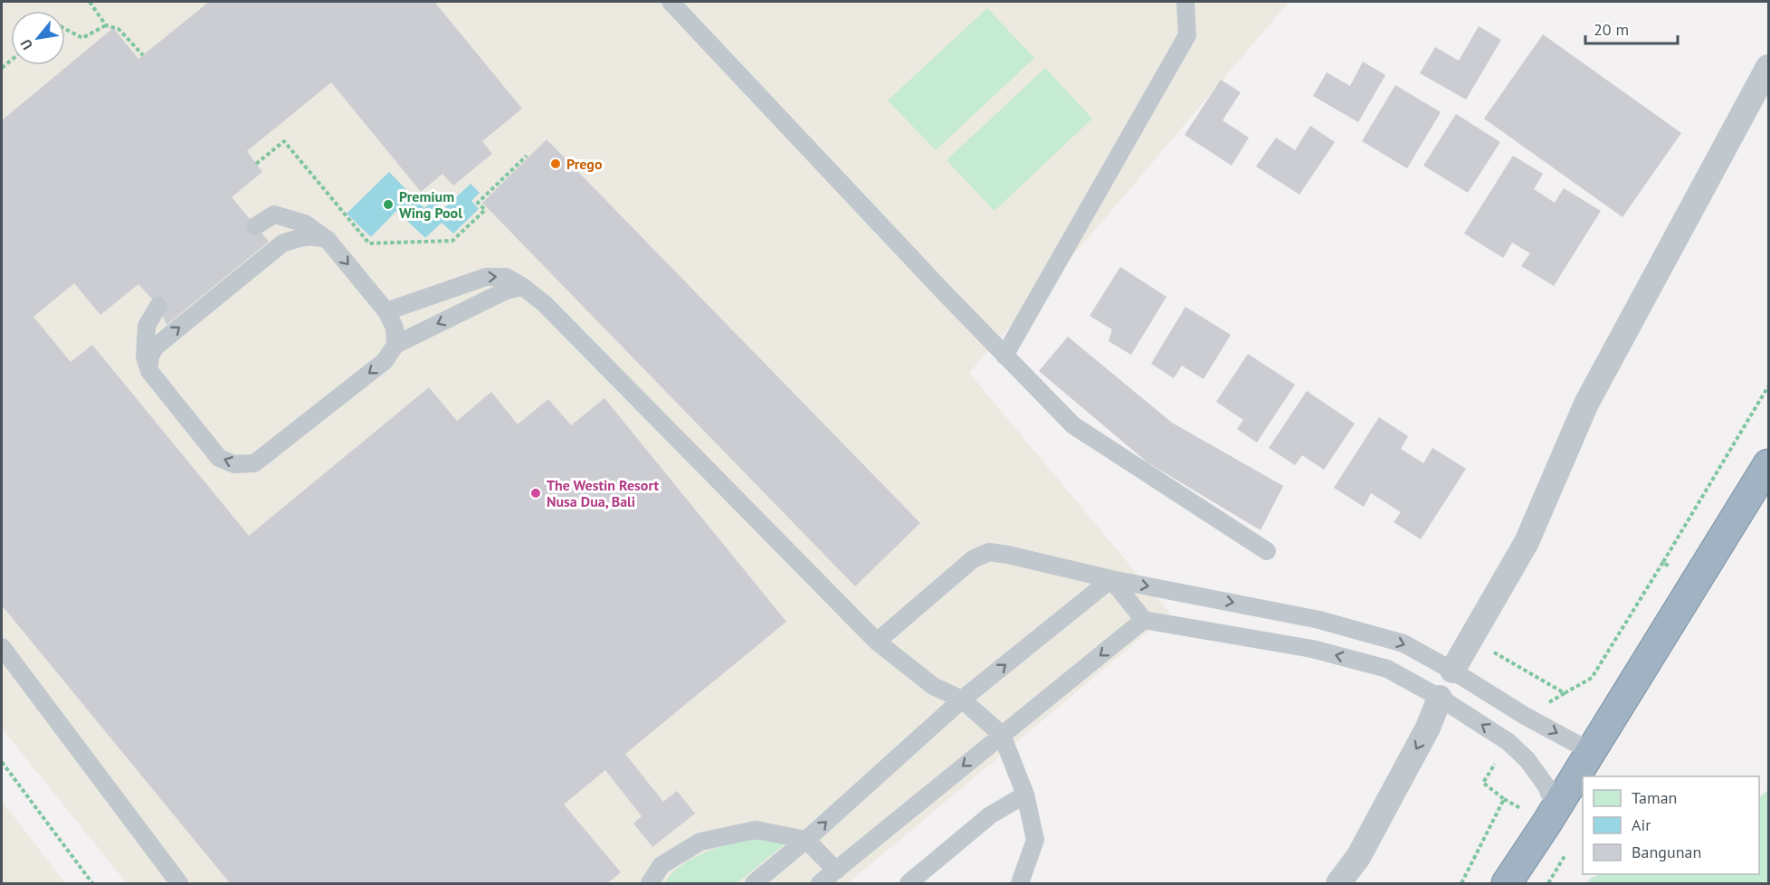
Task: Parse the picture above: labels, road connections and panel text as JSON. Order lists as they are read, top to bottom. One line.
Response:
{"places":["Prego","Premium Wing Pool","The Westin Resort Nusa Dua, Bali"],"legend":["Taman","Air","Bangunan"],"scale_bar":"20 m","north":"bottom left"}
